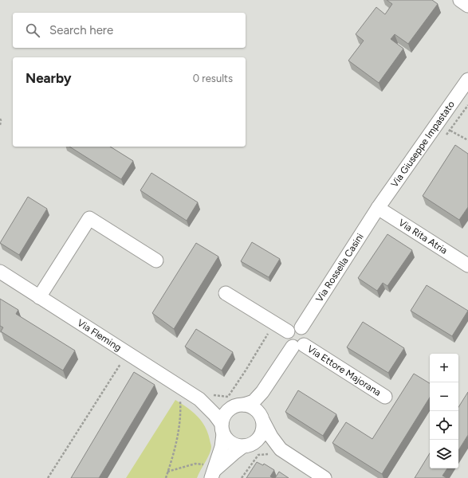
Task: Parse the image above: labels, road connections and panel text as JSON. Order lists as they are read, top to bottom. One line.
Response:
{"streets":{"street":["Via Giuseppe Impastato","Via Rita Atria","Via Rossella Casini","Via Fleming","Via Ettore Majorana"]},"crossings":[["Via Giuseppe Impastato","Via Rita Atria"],["Via Giuseppe Impastato","Via Rossella Casini"],["Via Rita Atria","Via Rossella Casini"],["Via Rossella Casini","Via Ettore Majorana"]],"page":{"search":"Search here","heading":["Nearby","0 results"],"map_buttons":["+","−"]}}
